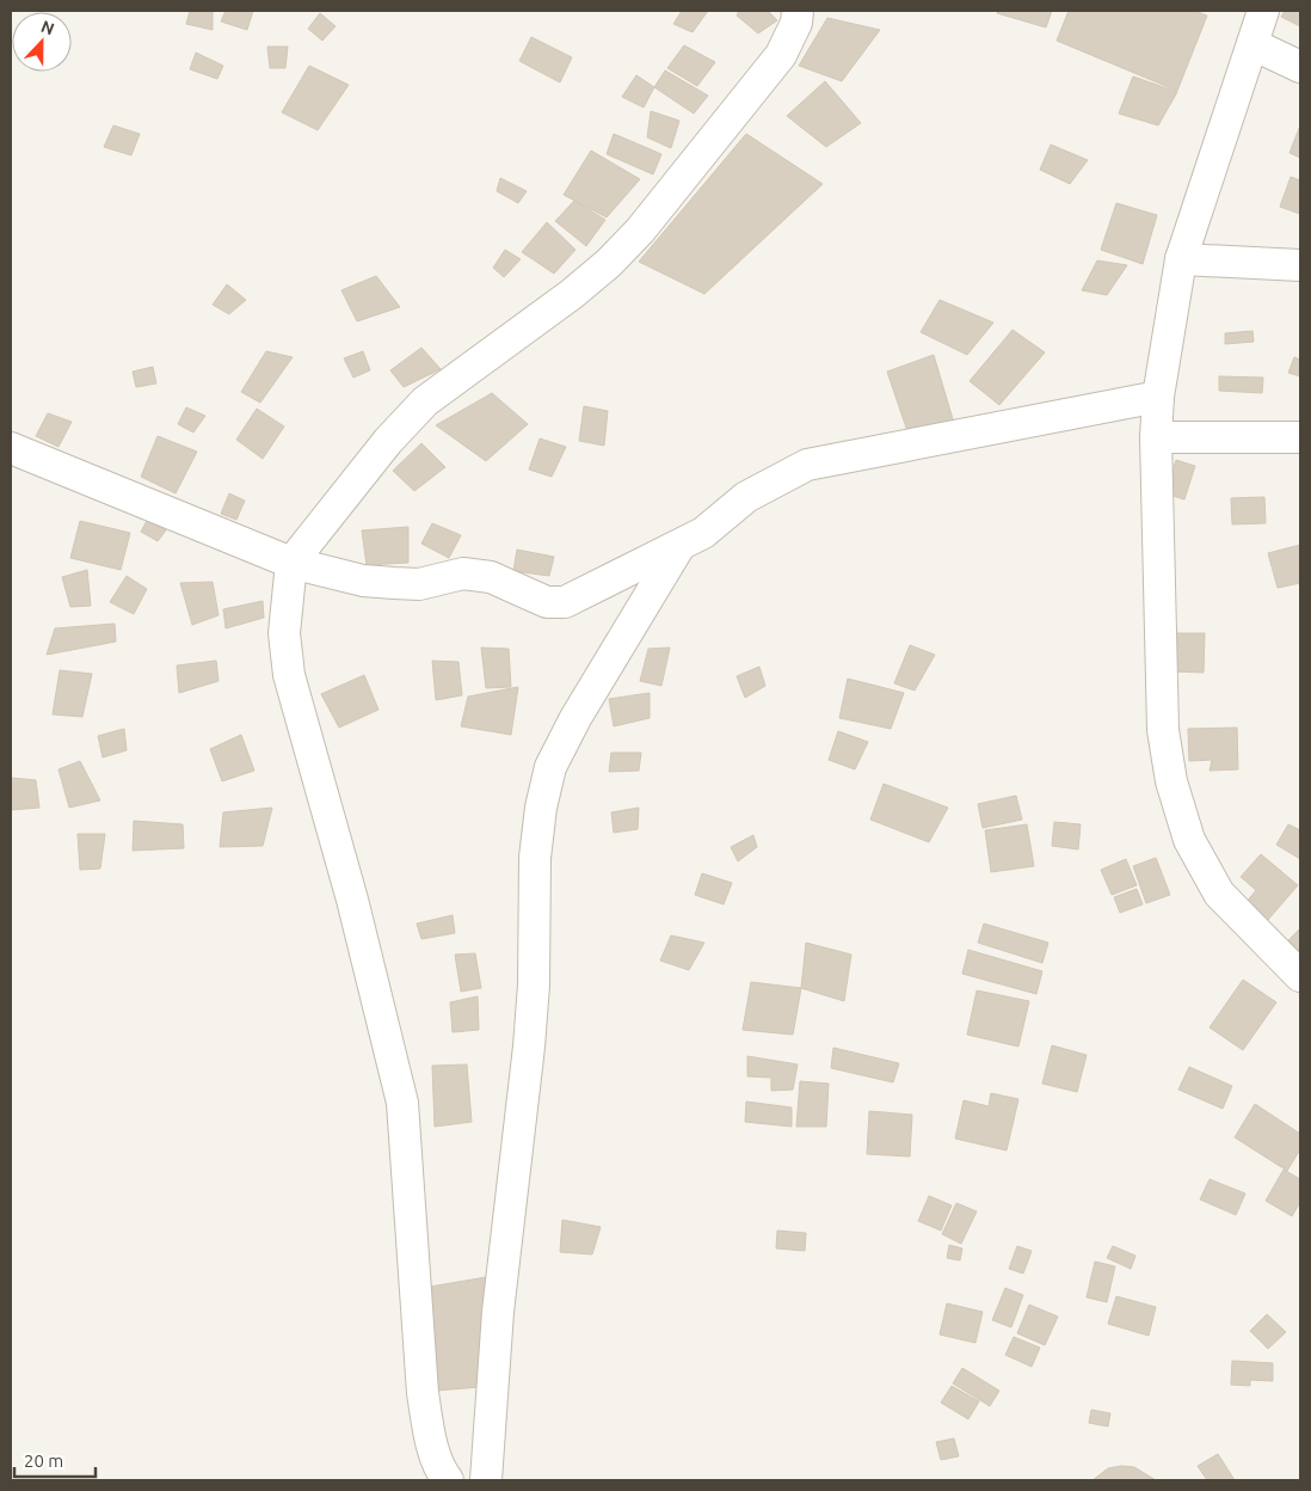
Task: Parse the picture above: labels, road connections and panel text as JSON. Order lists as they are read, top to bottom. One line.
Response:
{"scale_bar":"20 m","north":"top"}
